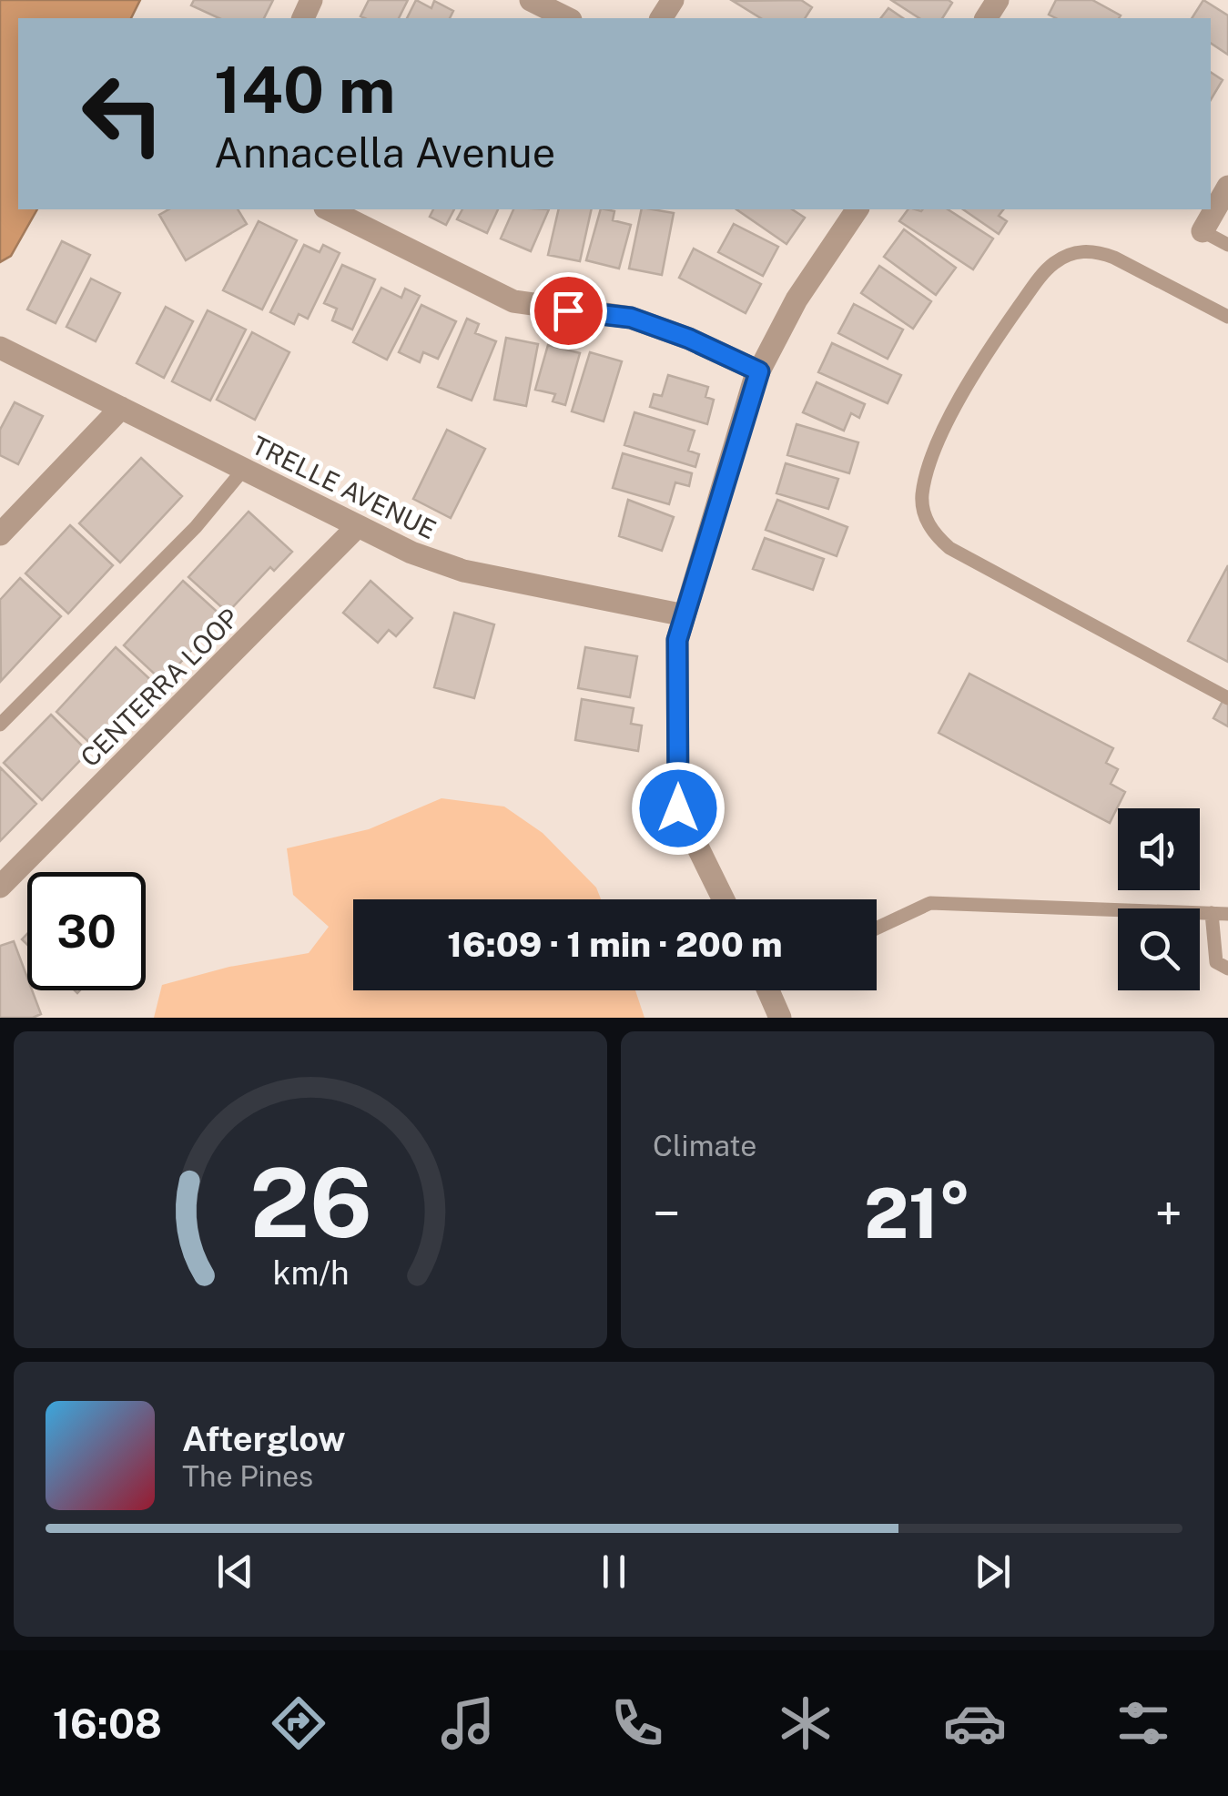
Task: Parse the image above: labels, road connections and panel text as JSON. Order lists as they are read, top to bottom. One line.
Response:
{"streets":{"street":["TRELLE AVENUE","CENTERRA LOOP"]},"crossings":[["TRELLE AVENUE","CENTERRA LOOP"]],"page":{"turn":["140 m","Annacella Avenue"],"limit":"30","trip":"16:09 · 1 min · 200 m","tile":"Climate","heat":["−","21°","+"],"song":["Afterglow","The Pines"],"tabs":"16:08","gauge":["26","km/h"]}}
